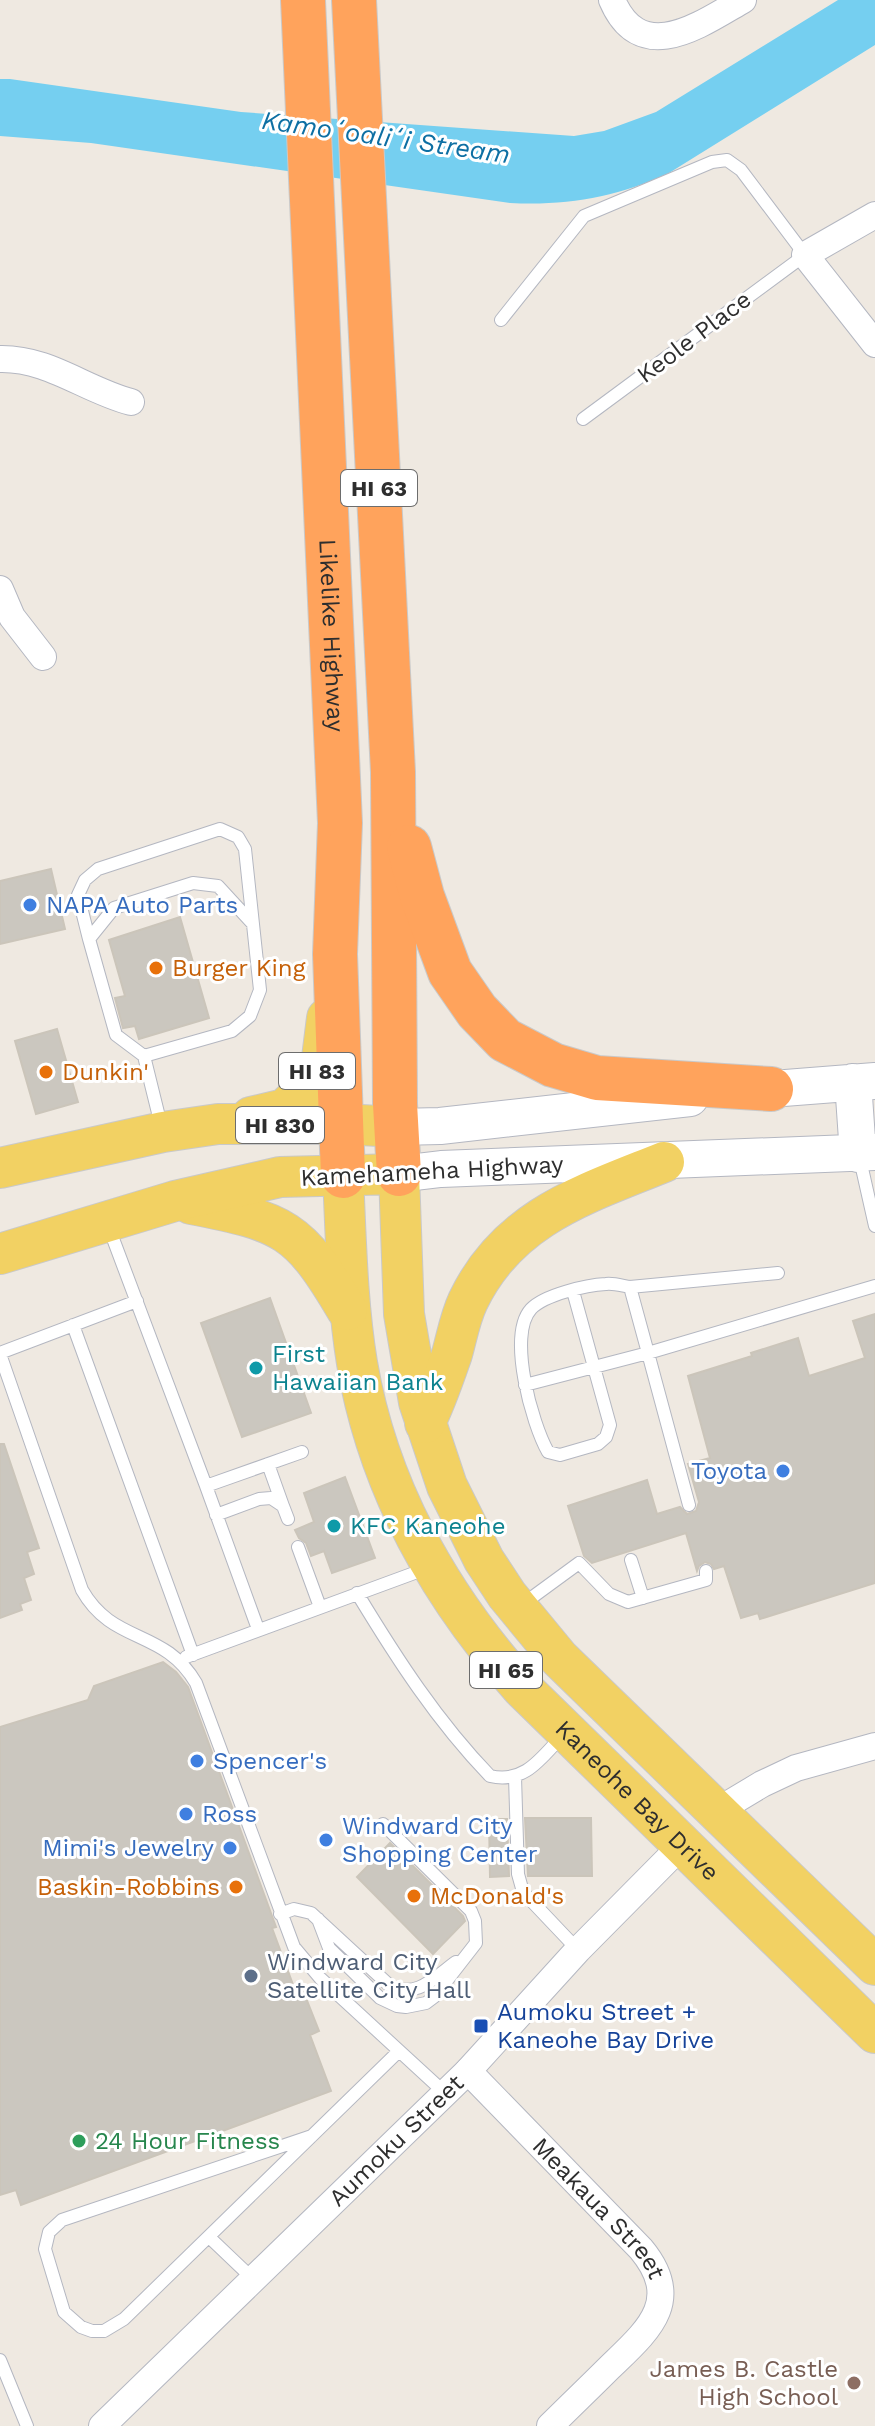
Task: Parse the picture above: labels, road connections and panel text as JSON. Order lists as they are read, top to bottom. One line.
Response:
{"streets":{"highway":["HI 63","Likelike Highway"],"main road":["HI 83","HI 830","Kamehameha Highway","HI 65","Kaneohe Bay Drive"],"street":["Aumoku Street","Meakaua Street"],"lane":["Keole Place"]},"crossings":[["HI 63","HI 830"],["HI 63","Kamehameha Highway"],["HI 63","Kaneohe Bay Drive"],["Likelike Highway","HI 83"],["Likelike Highway","HI 830"],["Likelike Highway","Kamehameha Highway"],["Likelike Highway","Kaneohe Bay Drive"],["HI 83","HI 830"],["HI 830","Kamehameha Highway"],["Kamehameha Highway","Kaneohe Bay Drive"],["Kaneohe Bay Drive","Aumoku Street"],["Aumoku Street","Meakaua Street"]],"water":["Kamoʻoaliʻi Stream"],"places":{"other":["NAPA Auto Parts","Burger King","Dunkin'","First Hawaiian Bank","Toyota","KFC Kaneohe","Spencer's","Ross","Windward City Shopping Center","Mimi's Jewelry","Baskin-Robbins","McDonald's","Windward City Satellite City Hall","24 Hour Fitness","James B. Castle High School"],"transit":["Aumoku Street + Kaneohe Bay Drive"]}}
